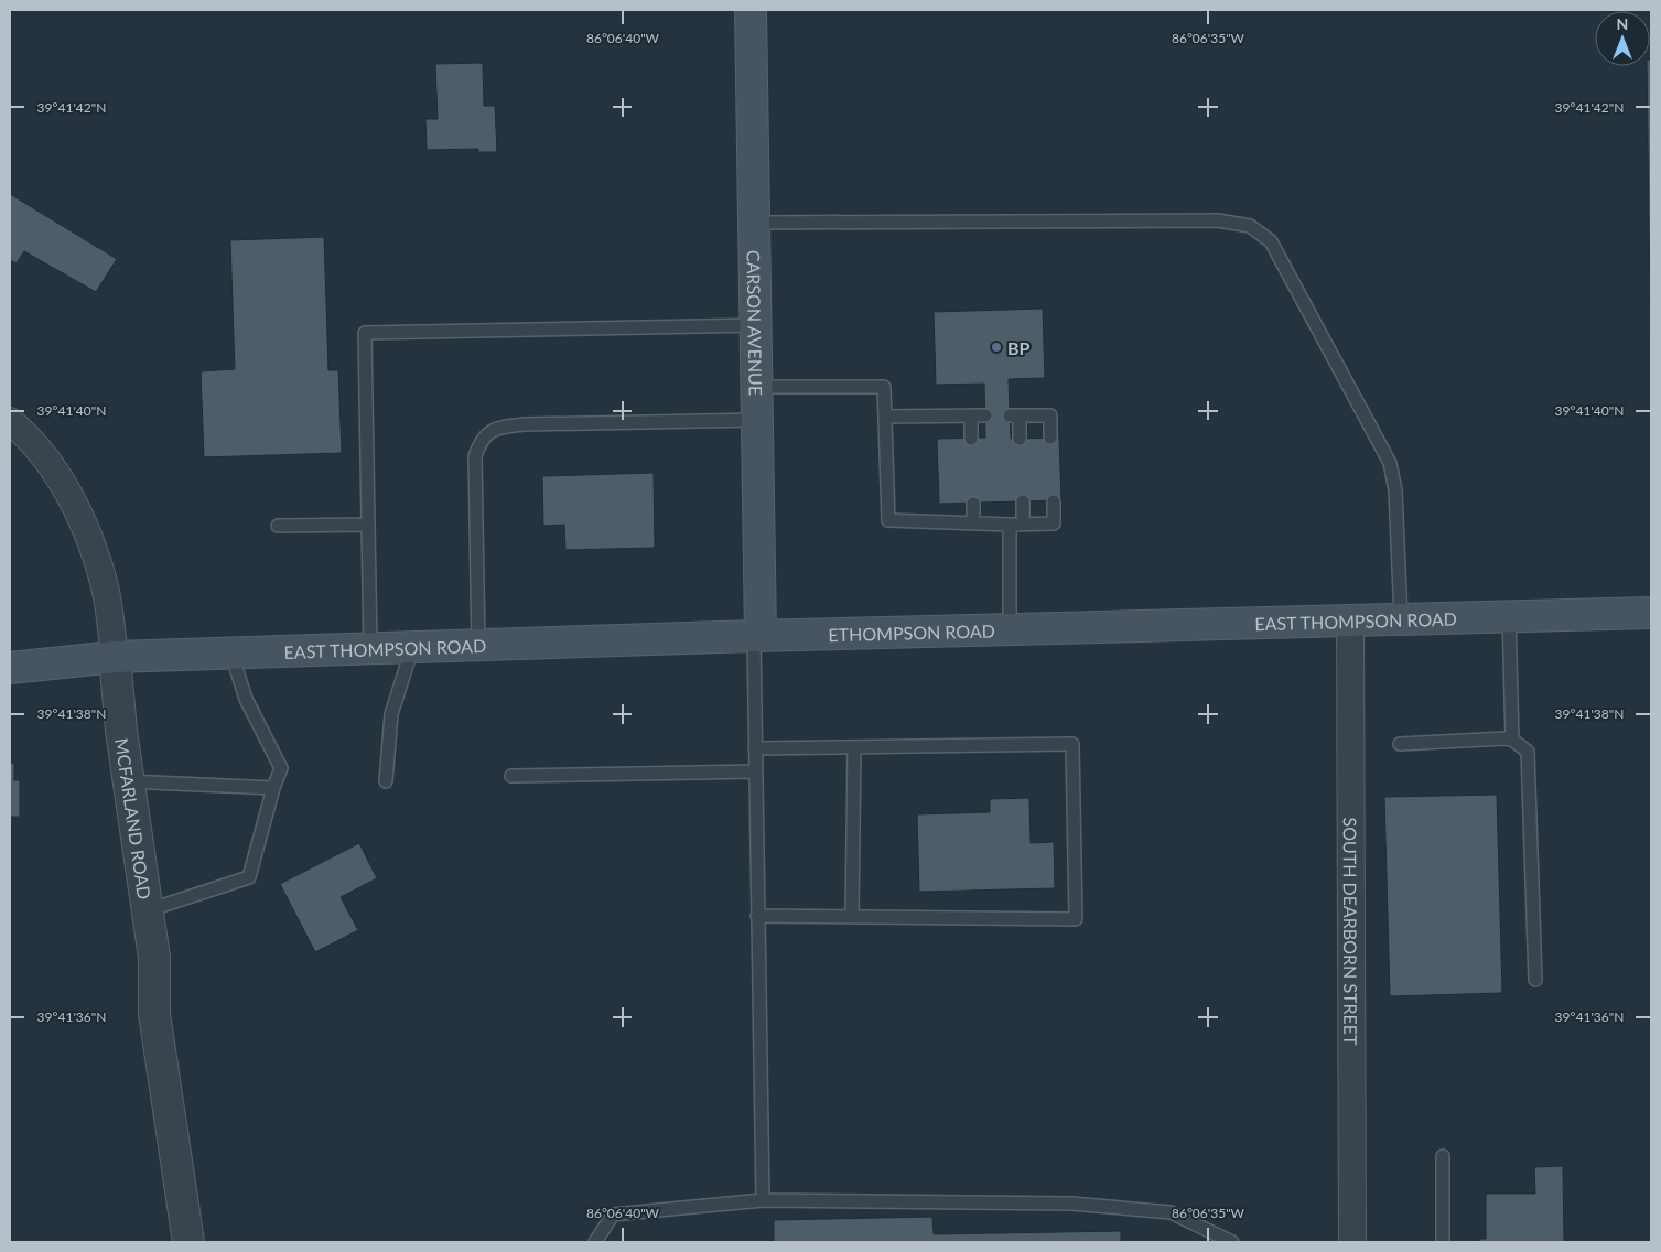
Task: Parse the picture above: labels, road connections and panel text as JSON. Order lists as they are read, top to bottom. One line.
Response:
{"streets":{"main road":["CARSON AVENUE","EAST THOMPSON ROAD","ETHOMPSON ROAD"],"street":["MCFARLAND ROAD","SOUTH DEARBORN STREET"]},"crossings":[["CARSON AVENUE","EAST THOMPSON ROAD"],["CARSON AVENUE","ETHOMPSON ROAD"],["EAST THOMPSON ROAD","ETHOMPSON ROAD"],["EAST THOMPSON ROAD","MCFARLAND ROAD"],["EAST THOMPSON ROAD","SOUTH DEARBORN STREET"]],"places":["BP"],"north":"top","coordinates":["86°06'40\"W","86°06'35\"W","39°41'42\"N","39°41'40\"N","39°41'38\"N","39°41'36\"N"]}
